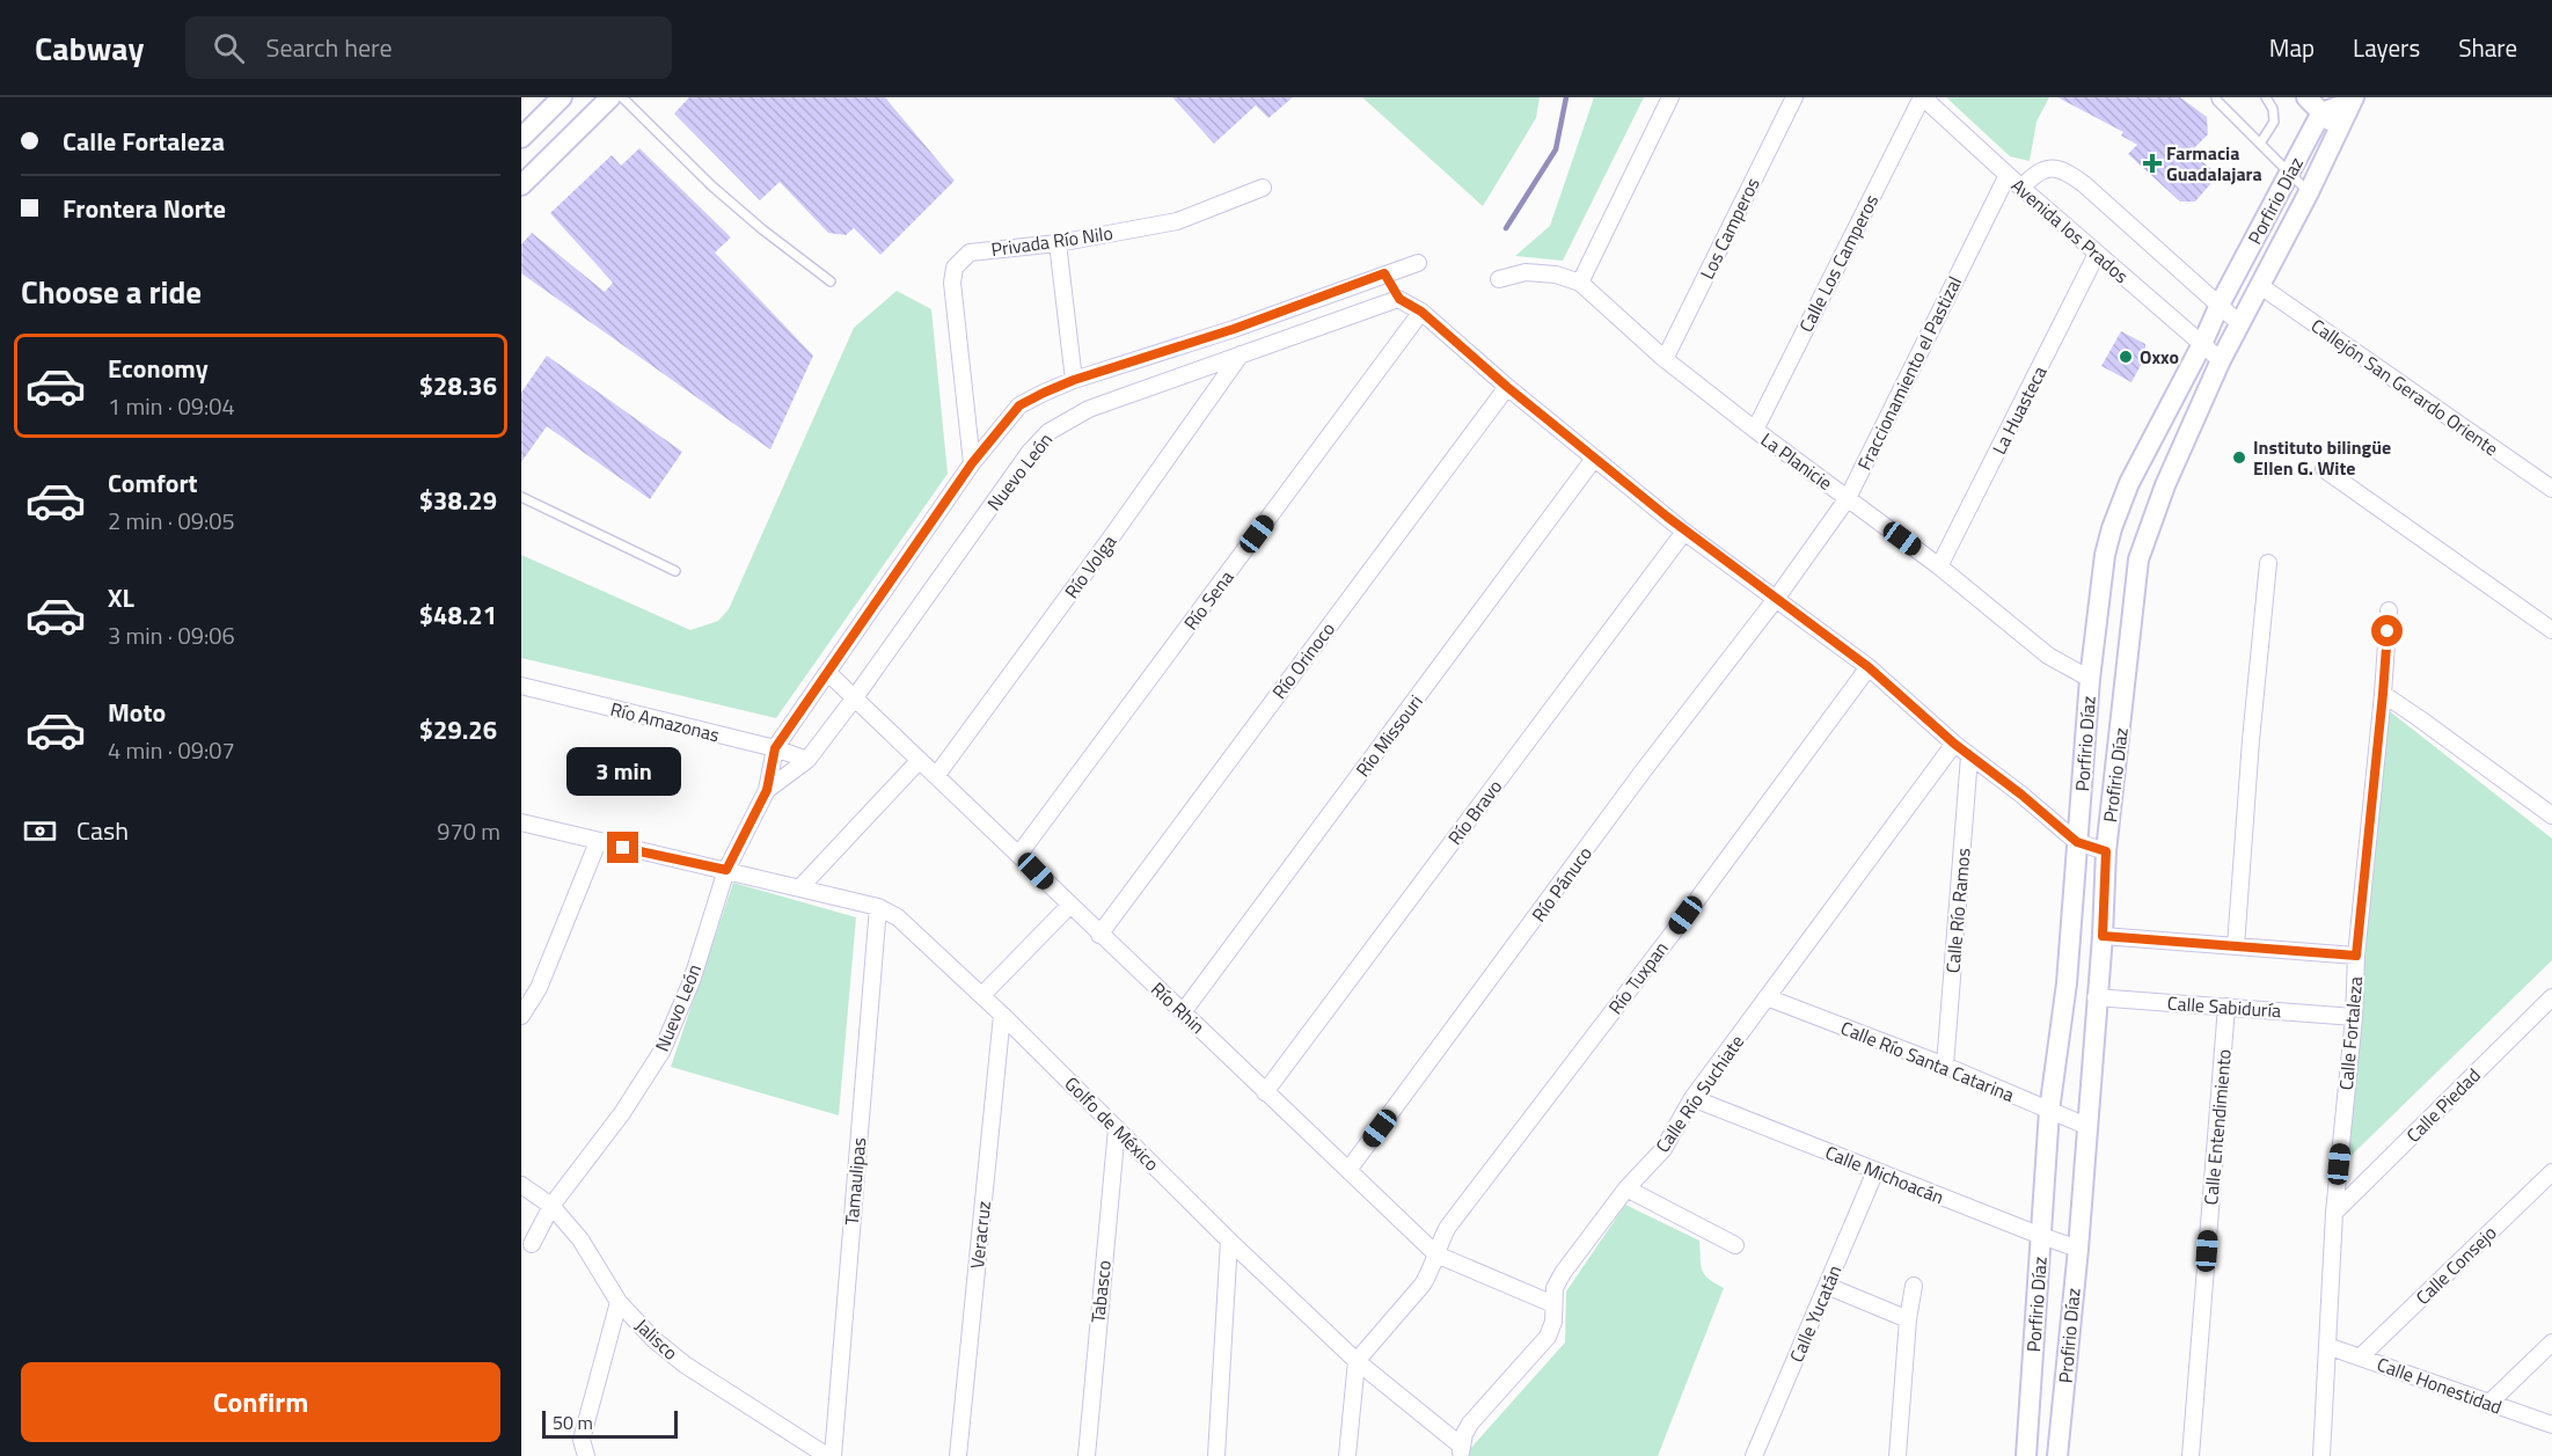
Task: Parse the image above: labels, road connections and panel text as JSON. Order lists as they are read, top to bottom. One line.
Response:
{"streets":{"street":["Porfirio Díaz","Los Camperos","Avenida los Prados","Privada Río Nilo","Calle Los Camperos","Fraccionamiento el Pastizal","Callejón San Gerardo Oriente","La Huasteca","La Planicie","Nuevo León","Río Volga","Río Sena","Río Orinoco","Río Amazonas","Río Missouri","Profirio Díaz","Río Bravo","Río Pánuco","Calle Río Ramos","Río Tuxpan","Calle Sabiduría","Río Rhin","Calle Fortaleza","Calle Río Santa Catarina","Calle Río Suchiate","Calle Piedad","Golfo de México","Calle Entendimiento","Calle Michoacán","Tamaulipas","Veracruz","Calle Consejo","Tabasco","Calle Yucatán","Jalisco","Calle Honestidad"]},"crossings":[["Porfirio Díaz","Avenida los Prados"],["Porfirio Díaz","Callejón San Gerardo Oriente"],["Porfirio Díaz","La Planicie"],["Porfirio Díaz","Profirio Díaz"],["Porfirio Díaz","Calle Río Santa Catarina"],["Porfirio Díaz","Calle Michoacán"],["Los Camperos","La Planicie"],["Avenida los Prados","Calle Los Camperos"],["Avenida los Prados","Fraccionamiento el Pastizal"],["Avenida los Prados","La Huasteca"],["Avenida los Prados","Profirio Díaz"],["Privada Río Nilo","Nuevo León"],["Calle Los Camperos","La Planicie"],["Fraccionamiento el Pastizal","La Planicie"],["Fraccionamiento el Pastizal","Río Pánuco"],["Callejón San Gerardo Oriente","Profirio Díaz"],["La Huasteca","La Planicie"],["Nuevo León","Río Volga"],["Nuevo León","Río Amazonas"],["Nuevo León","Río Rhin"],["Nuevo León","Golfo de México"],["Nuevo León","Jalisco"],["Río Volga","Río Rhin"],["Río Sena","Río Rhin"],["Río Orinoco","Río Rhin"],["Río Missouri","Río Rhin"],["Profirio Díaz","Calle Sabiduría"],["Profirio Díaz","Calle Río Santa Catarina"],["Profirio Díaz","Calle Michoacán"],["Río Bravo","Río Rhin"],["Río Pánuco","Río Rhin"],["Calle Río Ramos","Calle Río Santa Catarina"],["Río Tuxpan","Río Rhin"],["Río Tuxpan","Golfo de México"],["Calle Sabiduría","Calle Fortaleza"],["Calle Sabiduría","Calle Entendimiento"],["Río Rhin","Calle Río Suchiate"],["Calle Fortaleza","Calle Piedad"],["Calle Fortaleza","Calle Honestidad"],["Calle Río Santa Catarina","Calle Río Suchiate"],["Calle Río Suchiate","Golfo de México"],["Calle Río Suchiate","Calle Michoacán"],["Golfo de México","Tamaulipas"],["Golfo de México","Veracruz"],["Golfo de México","Tabasco"],["Calle Michoacán","Calle Yucatán"],["Tamaulipas","Jalisco"],["Calle Consejo","Calle Honestidad"]],"places":{"health":["Farmacia Guadalajara"],"other":["Oxxo","Instituto bilingüe Ellen G. Wite"]},"scale_bar":"50 m","page":{"header":"Cabway","search":"Search here","nav":["Map","Layers","Share"],"banner":["Calle Fortaleza","Frontera Norte"],"heading":"Choose a ride","list":[{"name":"Economy","note":"1 min · 09:04","value":"$28.36"},{"name":"Comfort","note":"2 min · 09:05","value":"$38.29"},{"name":"XL","note":"3 min · 09:06","value":"$48.21"},{"name":"Moto","note":"4 min · 09:07","value":"$29.26"}],"bubble":"3 min","pay":["Cash","970 m"],"buttons":"Confirm","scale":"50 m"}}
